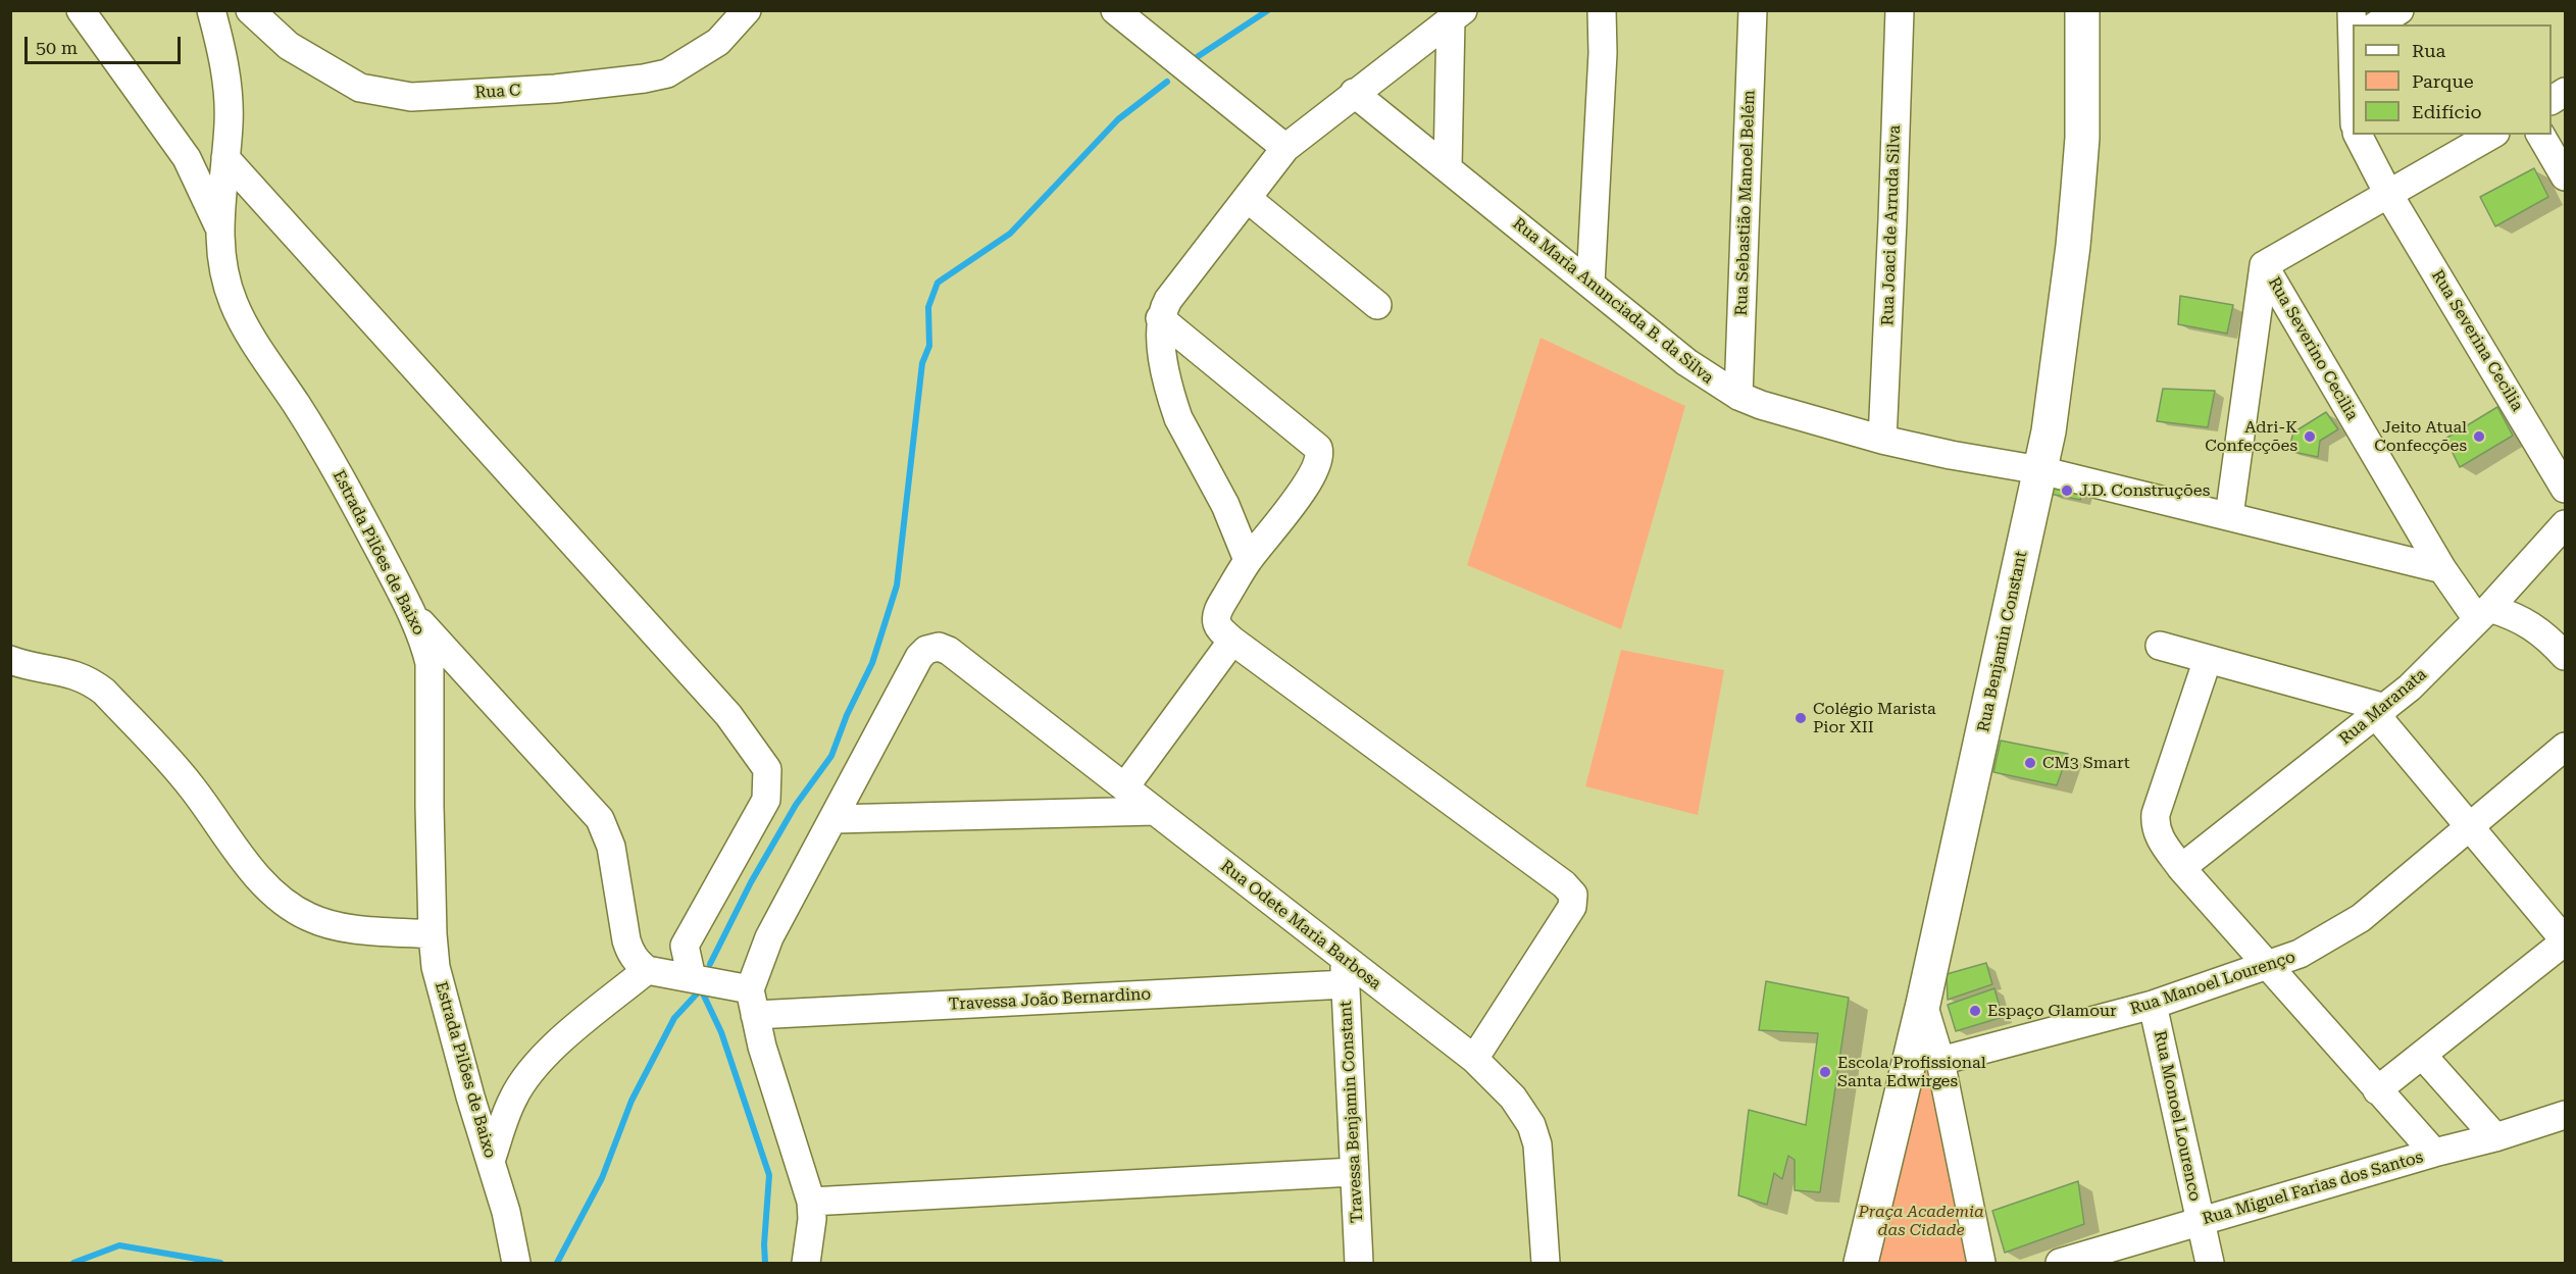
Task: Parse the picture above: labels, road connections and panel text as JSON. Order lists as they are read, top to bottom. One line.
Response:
{"streets":{"main road":["Rua Benjamin Constant"],"street":["Rua C","Rua Sebastião Manoel Belém","Rua Joaci de Arruda Silva","Rua Maria Anunciada B. da Silva","Rua Severina Cecilia","Rua Severino Cecilia","Estrada Pilões de Baixo","Rua Maranata","Rua Odete Maria Barbosa","Rua Manoel Lourenço","Travessa João Bernardino","Travessa Benjamin Constant","Rua Monoel Lourenco","Rua Miguel Farias dos Santos"]},"crossings":[["Rua Sebastião Manoel Belém","Rua Maria Anunciada B. da Silva"],["Rua Joaci de Arruda Silva","Rua Maria Anunciada B. da Silva"],["Rua Maria Anunciada B. da Silva","Rua Severino Cecilia"],["Rua Maria Anunciada B. da Silva","Rua Benjamin Constant"],["Rua Severino Cecilia","Rua Maranata"],["Rua Odete Maria Barbosa","Travessa João Bernardino"],["Rua Odete Maria Barbosa","Travessa Benjamin Constant"],["Rua Manoel Lourenço","Rua Monoel Lourenco"],["Travessa João Bernardino","Travessa Benjamin Constant"],["Rua Monoel Lourenco","Rua Miguel Farias dos Santos"]],"parks":["Praça Academia das Cidade"],"places":["Adri-K Confecções","Jeito Atual Confecções","J.D. Construções","Colégio Marista Pior XII","CM3 Smart","Espaço Glamour","Escola Profissional Santa Edwirges"],"legend":["Rua","Parque","Edifício"],"scale_bar":"50 m"}
